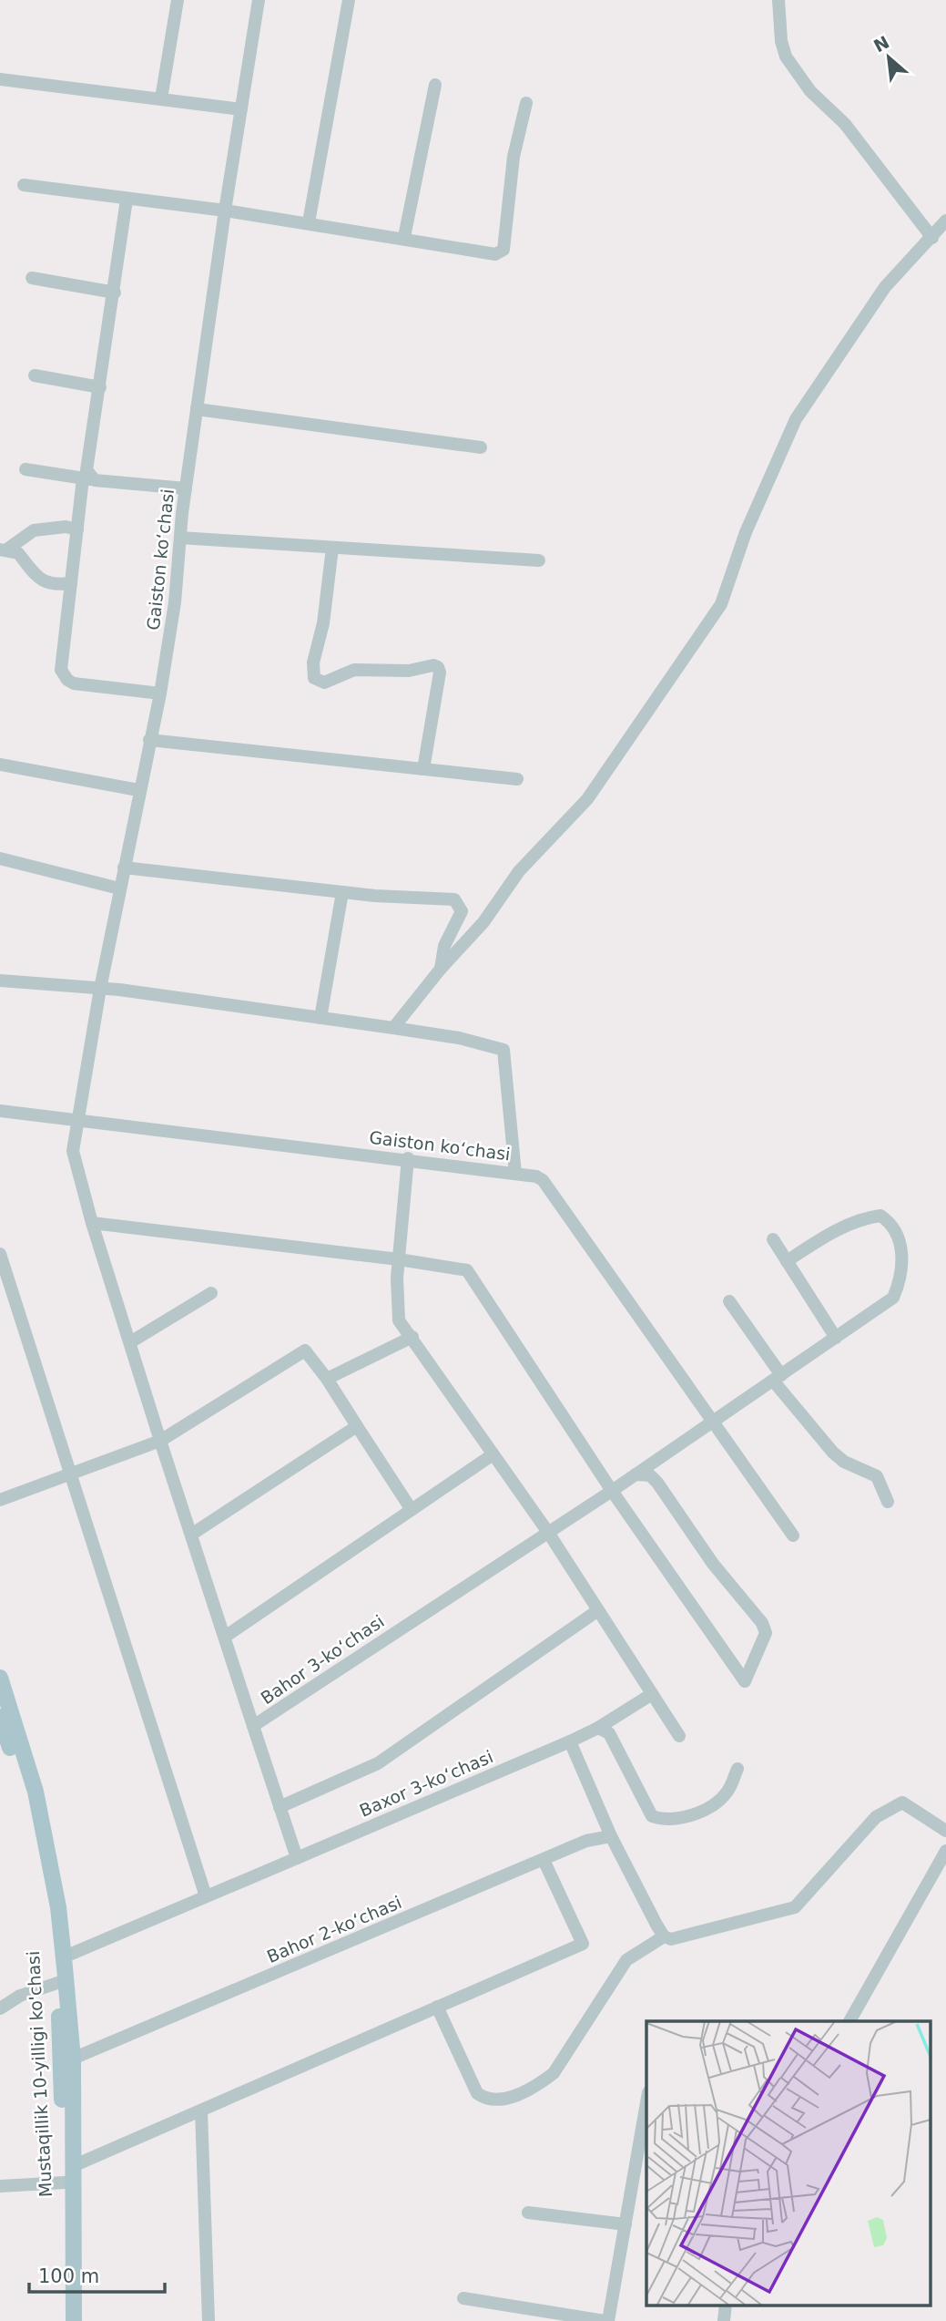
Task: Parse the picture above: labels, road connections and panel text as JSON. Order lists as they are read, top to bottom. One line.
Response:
{"streets":{"main road":["Mustaqillik 10-yilligi ko'chasi"],"street":["Gaiston koʻchasi","Bahor 3-koʻchasi","Baxor 3-koʻchasi","Bahor 2-koʻchasi"]},"crossings":[["Gaiston koʻchasi","Bahor 3-koʻchasi"],["Bahor 3-koʻchasi","Baxor 3-koʻchasi"],["Bahor 2-koʻchasi","Mustaqillik 10-yilligi ko'chasi"]],"scale_bar":"100 m","north":"top left"}
